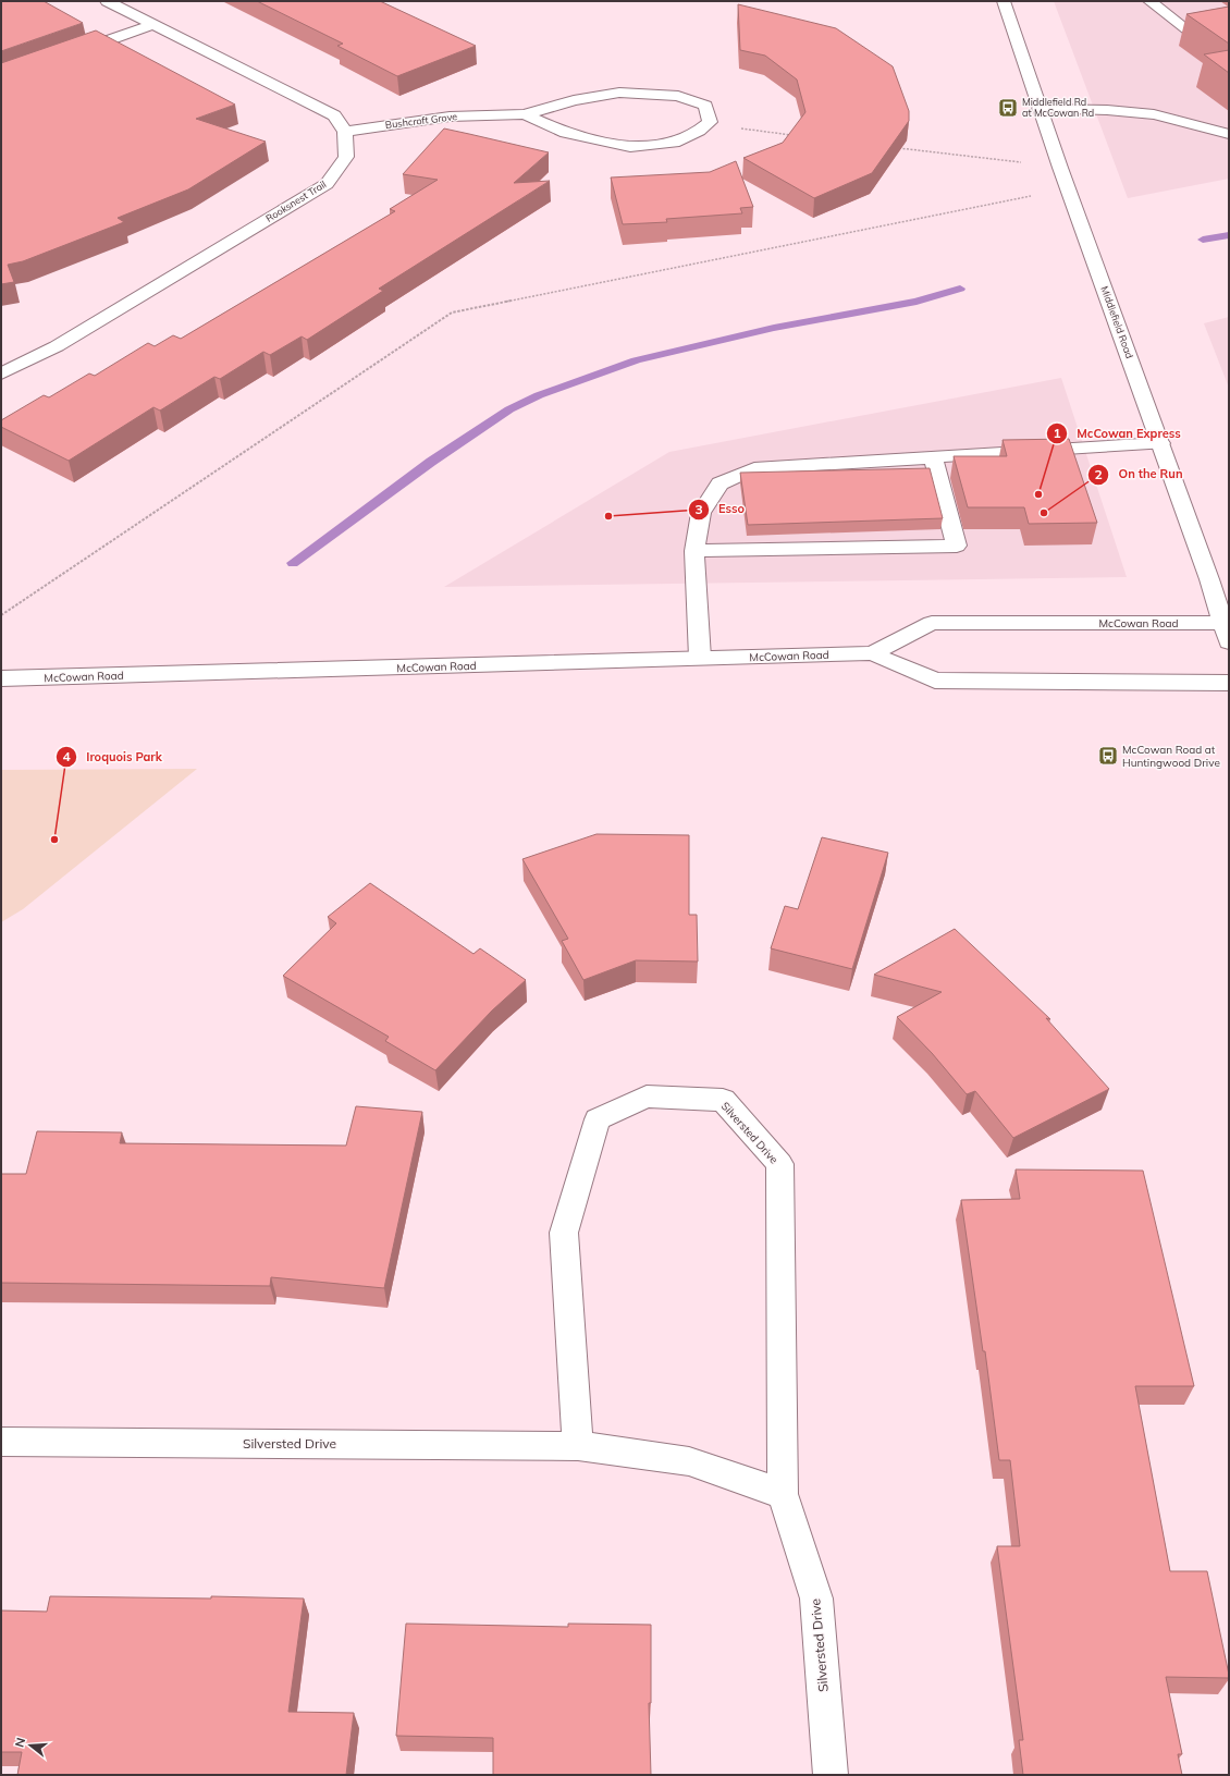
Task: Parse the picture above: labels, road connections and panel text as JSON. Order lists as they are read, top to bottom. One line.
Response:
{"streets":{"street":["Bushcroft Grove","Rooksnest Trail","Middlefield Road","McCowan Road","Silversted Drive"]},"crossings":[["Bushcroft Grove","Rooksnest Trail"],["Middlefield Road","McCowan Road"]],"places":{"bus stop":["Middlefield Rd at McCowan Rd","McCowan Road at Huntingwood Drive"],"other":["McCowan Express","On the Run","Esso","Iroquois Park"]},"north":"left"}
